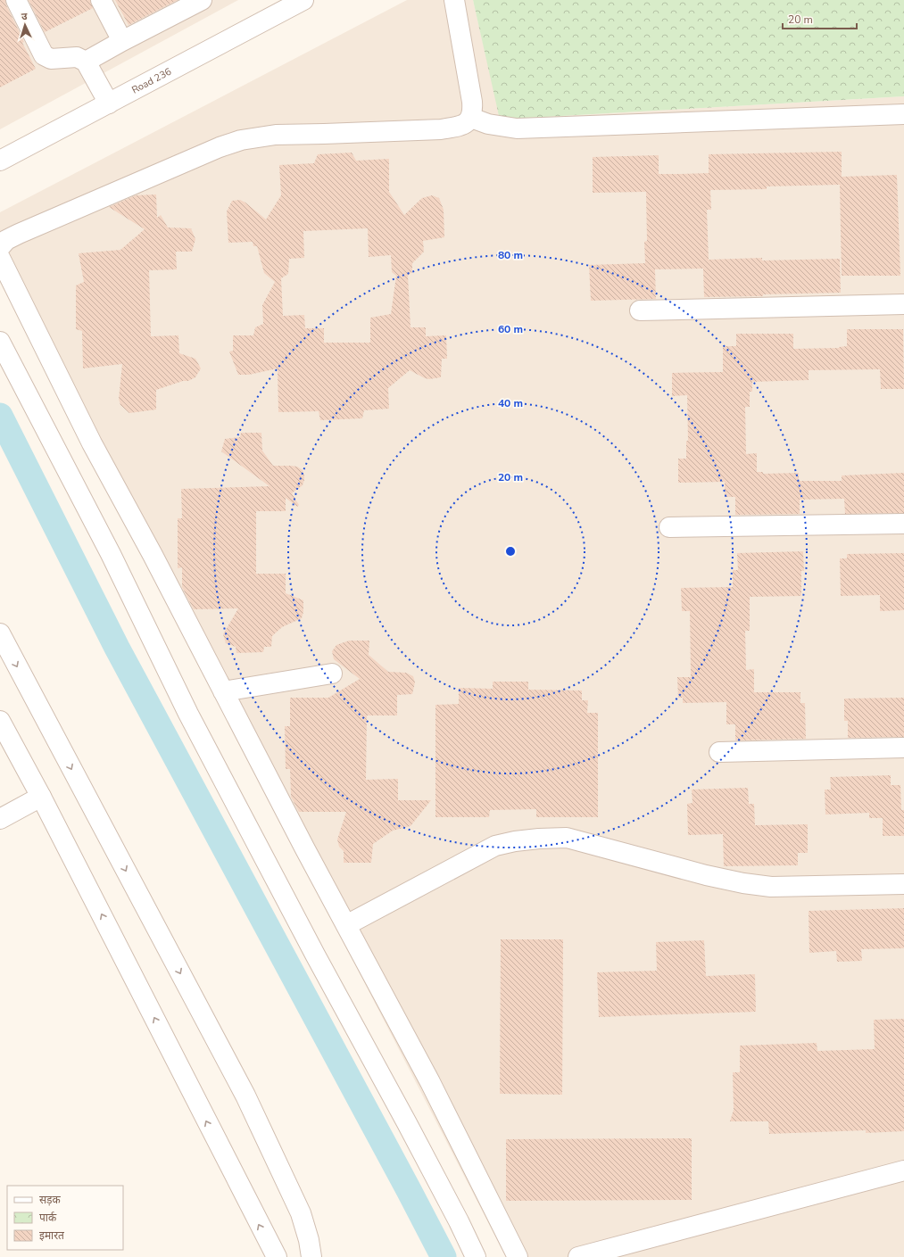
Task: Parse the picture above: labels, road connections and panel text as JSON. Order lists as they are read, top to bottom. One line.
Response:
{"streets":{"street":["Road 236"]},"legend":["सड़क","पार्क","इमारत"],"scale_bar":"20 m","north":"top","rings":["80 m","60 m","40 m","20 m"]}
